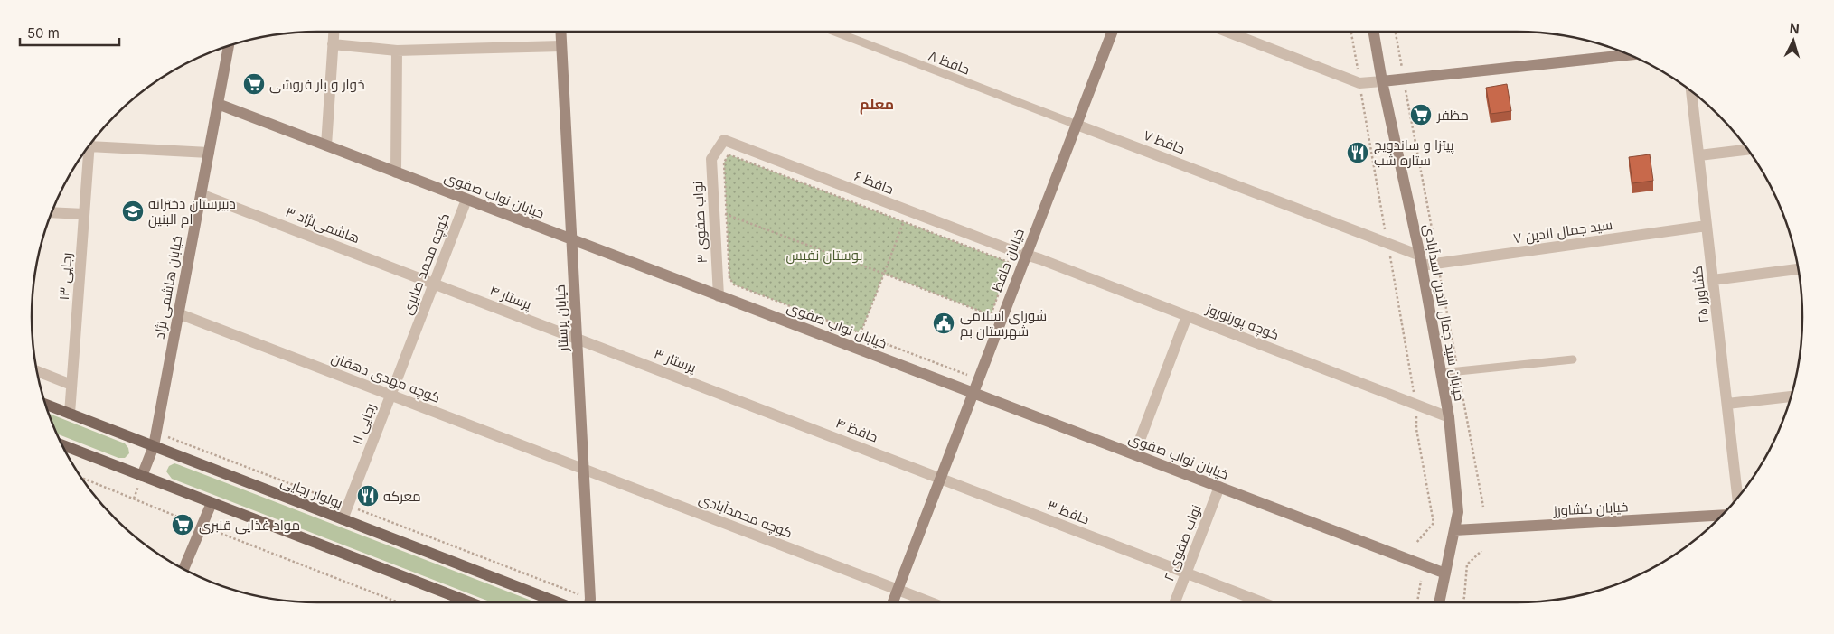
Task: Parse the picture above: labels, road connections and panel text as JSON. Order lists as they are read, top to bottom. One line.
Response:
{"streets":{"main road":["بولوار رجایی"],"street":["حافظ ۷","حافظ ۶","خیابان نواب صفوی","نواب صفوی ۳","هاشمی‌نژاد ۳","سید جمال الدین ۷","خیابان حافظ","کوچه محمد صابری","رجایی ۱۳","خیابان هاشمی نژاد","کشاورز ۲۵","پرستار ۴","خیابان سید جمال الدین اسدآبادی","خیابان پرستار","کوچه پورنوروز","پرستار ۳","کوچه مهدی دهقان","رجایی ۱۱","حافظ ۴","خیابان کشاورز","حافظ ۳","کوچه محمدآبادی","نواب صفوی ۲"],"lane":["حافظ ۸"]},"crossings":[["حافظ ۸","حافظ ۷"],["حافظ ۸","خیابان حافظ"],["حافظ ۷","سید جمال الدین ۷"],["حافظ ۷","خیابان حافظ"],["حافظ ۷","خیابان سید جمال الدین اسدآبادی"],["حافظ ۶","نواب صفوی ۳"],["حافظ ۶","خیابان حافظ"],["حافظ ۶","کوچه پورنوروز"],["خیابان نواب صفوی","نواب صفوی ۳"],["خیابان نواب صفوی","خیابان حافظ"],["خیابان نواب صفوی","کوچه محمد صابری"],["خیابان نواب صفوی","خیابان هاشمی نژاد"],["خیابان نواب صفوی","خیابان سید جمال الدین اسدآبادی"],["خیابان نواب صفوی","خیابان پرستار"],["خیابان نواب صفوی","نواب صفوی ۲"],["هاشمی‌نژاد ۳","کوچه محمد صابری"],["هاشمی‌نژاد ۳","خیابان هاشمی نژاد"],["هاشمی‌نژاد ۳","پرستار ۴"],["سید جمال الدین ۷","کشاورز ۲۵"],["سید جمال الدین ۷","خیابان سید جمال الدین اسدآبادی"],["خیابان حافظ","کوچه پورنوروز"],["خیابان حافظ","حافظ ۴"],["خیابان حافظ","حافظ ۳"],["خیابان حافظ","کوچه محمدآبادی"],["کوچه محمد صابری","پرستار ۴"],["کوچه محمد صابری","رجایی ۱۱"],["رجایی ۱۳","بولوار رجایی"],["خیابان هاشمی نژاد","کوچه مهدی دهقان"],["خیابان هاشمی نژاد","بولوار رجایی"],["پرستار ۴","خیابان پرستار"],["پرستار ۴","پرستار ۳"],["خیابان سید جمال الدین اسدآبادی","کوچه پورنوروز"],["خیابان سید جمال الدین اسدآبادی","خیابان کشاورز"],["خیابان پرستار","پرستار ۳"],["خیابان پرستار","کوچه مهدی دهقان"],["خیابان پرستار","کوچه محمدآبادی"],["پرستار ۳","حافظ ۴"],["کوچه مهدی دهقان","رجایی ۱۱"],["کوچه مهدی دهقان","کوچه محمدآبادی"],["رجایی ۱۱","بولوار رجایی"],["حافظ ۴","حافظ ۳"],["حافظ ۳","نواب صفوی ۲"]],"districts":["معلم"],"parks":["بوستان نفیس"],"places":{"supermarket":["خوار و بار فروشی","مظفر","مواد غذایی قنبری"],"restaurant":["پیتزا و ساندویچ ستاره شب","معرکه"],"school or university":["دبیرستان دخترانه ام البنین"],"public building":["شورای اسلامی شهرستان بم"]},"scale_bar":"50 m","north":"top"}
